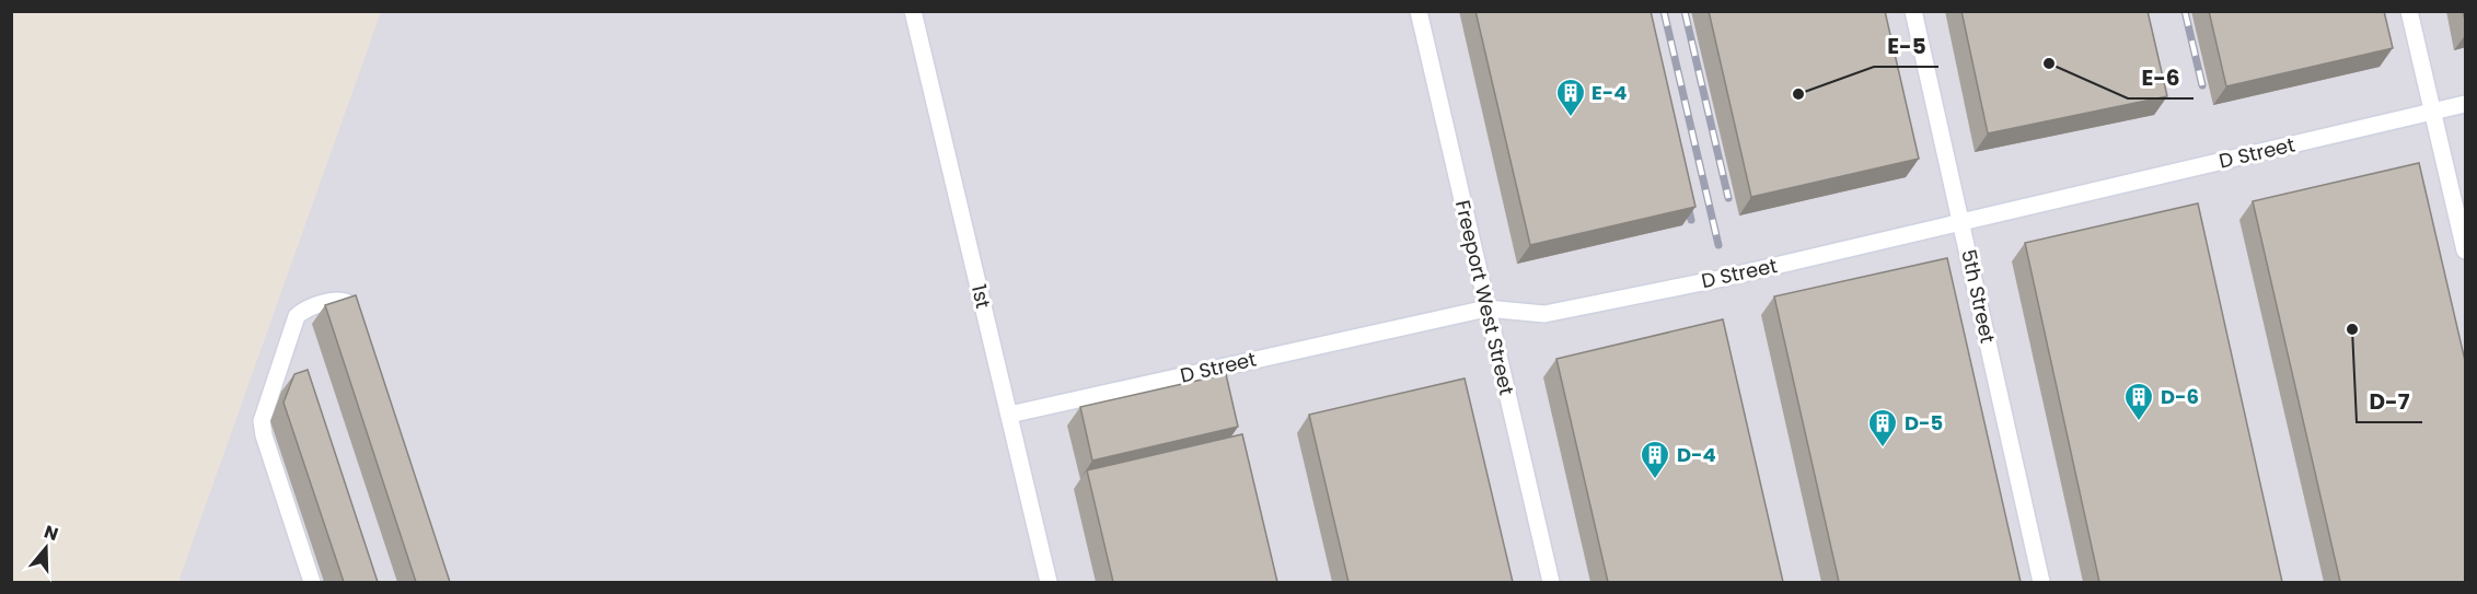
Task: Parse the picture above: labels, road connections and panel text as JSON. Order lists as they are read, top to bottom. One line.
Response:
{"streets":{"lane":["D Street","1st","5th Street","Freeport West Street"]},"crossings":[["D Street","1st"],["D Street","5th Street"],["D Street","Freeport West Street"]],"places":{"other":["E-6","E-5","D-7"],"building":["E-4","D-6","D-5","D-4"]},"north":"top"}
